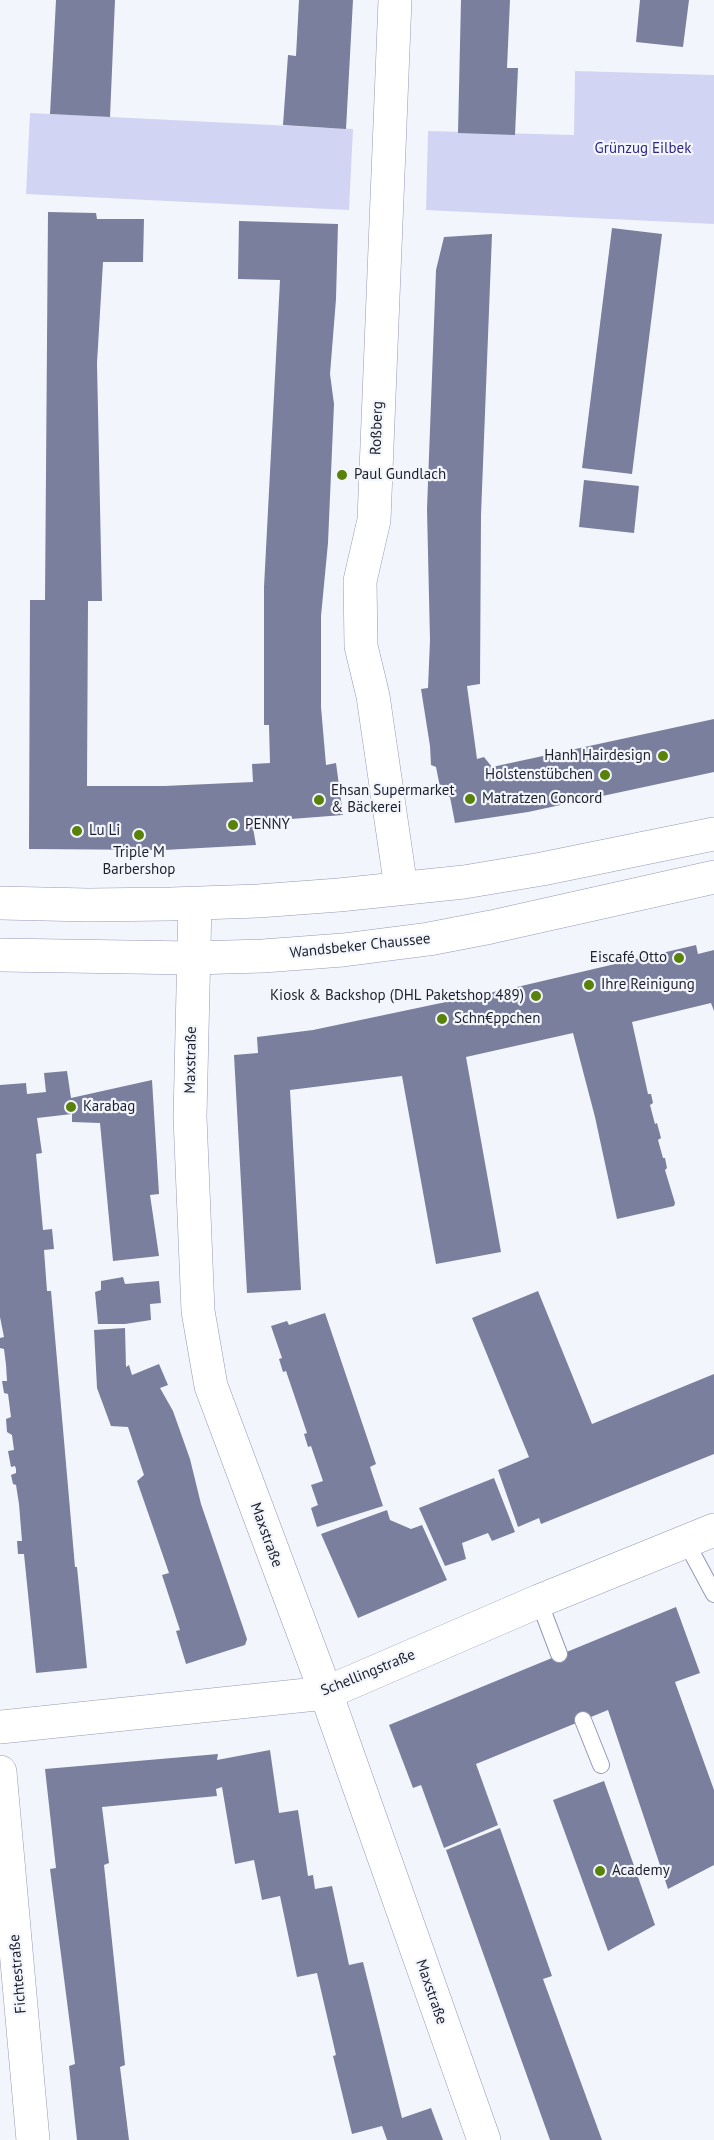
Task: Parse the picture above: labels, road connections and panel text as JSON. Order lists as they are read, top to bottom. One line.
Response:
{"streets":{"street":["Roßberg","Wandsbeker Chaussee","Maxstraße","Schellingstraße","Fichtestraße"]},"crossings":[["Wandsbeker Chaussee","Maxstraße"],["Maxstraße","Schellingstraße"]],"parks":["Grünzug Eilbek"],"places":["Paul Gundlach","Hanh Hairdesign","Holstenstübchen","Matratzen Concord","Ehsan Supermarket & Bäckerei","PENNY","Lu Li","Triple M Barbershop","Eiscafé Otto","Ihre Reinigung","Kiosk & Backshop (DHL Paketshop 489)","Schn€ppchen","Karabag","Academy"]}
